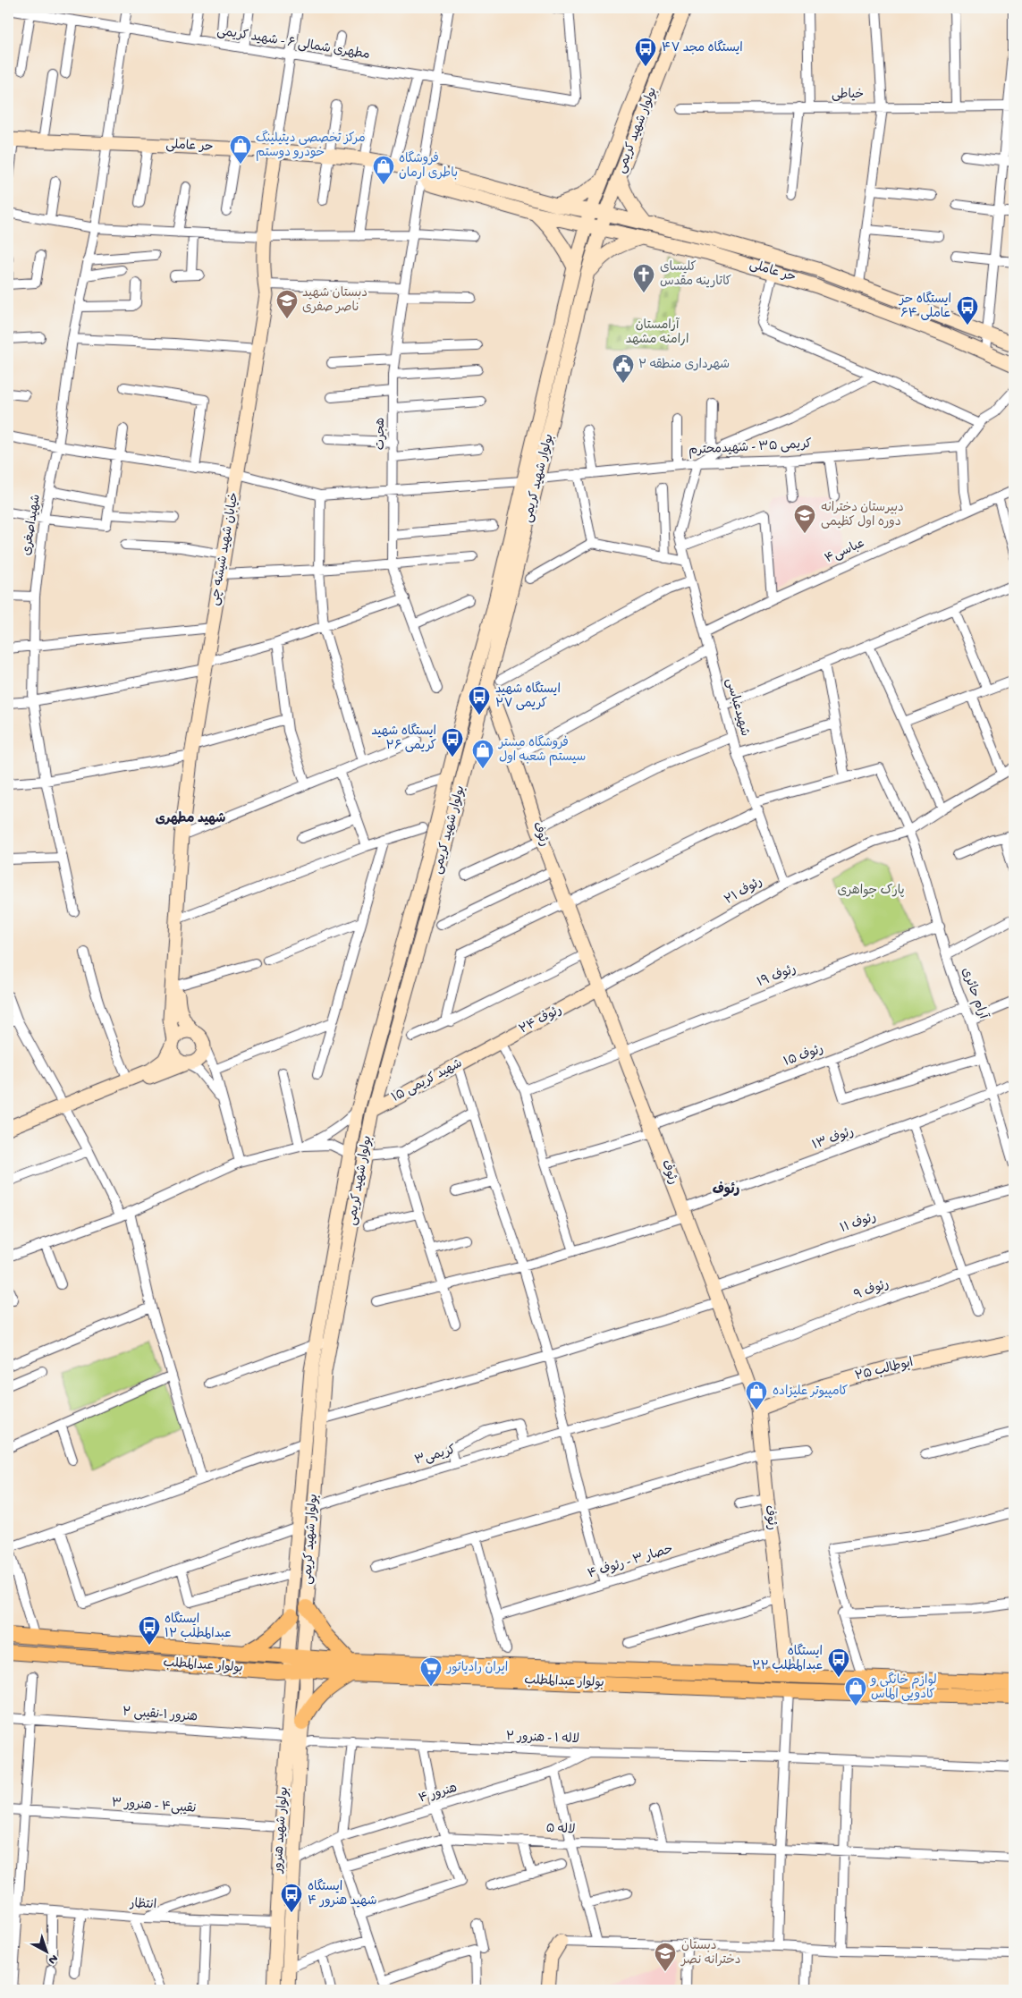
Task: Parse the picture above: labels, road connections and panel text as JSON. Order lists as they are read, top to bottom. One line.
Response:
{"streets":{"main road":["بولوار شهید کریمی","حر عاملی","خیابان شهید شیشه چی","رئوف","رئوف ۲۴","شهید کریمی ۱۵","ابوطالب ۲۵","بولوار عبدالمطلب","بولوار شهید هنرور"],"street":["مطهری شمالی ۶ - شهید کریمی","خیاطی","هجرت","کریمی ۳۵ - شهیدمحترم","شهیداصغری","عباسی۴","شهیدعباسی","رئوف ۲۱","رئوف ۱۹","آرام حائری","رئوف ۱۵","رئوف ۱۳","رئوف ۱۱","رئوف ۹","کریمی۳","حصار ۳ - رئوف ۴","هنرور ۱-نقیبی ۲","لاله ۱ - هنرور ۲","هنرور ۴","نقیبی۴ - هنرور ۳","لاله ۵","انتظار"]},"crossings":[["مطهری شمالی ۶ - شهید کریمی","هجرت"],["مطهری شمالی ۶ - شهید کریمی","شهیداصغری"],["بولوار شهید کریمی","حر عاملی"],["بولوار شهید کریمی","کریمی ۳۵ - شهیدمحترم"],["بولوار شهید کریمی","رئوف"],["بولوار شهید کریمی","شهید کریمی ۱۵"],["بولوار شهید کریمی","کریمی۳"],["بولوار شهید کریمی","بولوار عبدالمطلب"],["بولوار شهید کریمی","بولوار شهید هنرور"],["حر عاملی","هجرت"],["حر عاملی","شهیداصغری"],["حر عاملی","خیابان شهید شیشه چی"],["کریمی ۳۵ - شهیدمحترم","شهیدعباسی"],["عباسی۴","شهیدعباسی"],["شهیدعباسی","رئوف ۲۱"],["رئوف","رئوف ۲۱"],["رئوف","رئوف ۱۹"],["رئوف","رئوف ۲۴"],["رئوف","رئوف ۱۵"],["رئوف","رئوف ۱۳"],["رئوف","رئوف ۱۱"],["رئوف","رئوف ۹"],["رئوف","ابوطالب ۲۵"],["رئوف","کریمی۳"],["رئوف","حصار ۳ - رئوف ۴"],["رئوف","بولوار عبدالمطلب"],["رئوف ۲۱","آرام حائری"],["رئوف ۲۱","رئوف ۲۴"],["رئوف ۱۹","آرام حائری"],["آرام حائری","رئوف ۱۵"],["آرام حائری","رئوف ۱۳"],["رئوف ۲۴","شهید کریمی ۱۵"],["بولوار عبدالمطلب","بولوار شهید هنرور"],["هنرور ۱-نقیبی ۲","بولوار شهید هنرور"],["لاله ۱ - هنرور ۲","هنرور ۴"],["لاله ۱ - هنرور ۲","بولوار شهید هنرور"],["هنرور ۴","بولوار شهید هنرور"],["نقیبی۴ - هنرور ۳","بولوار شهید هنرور"],["بولوار شهید هنرور","انتظار"]],"districts":["شهید مطهری","رئوف"],"parks":["آرامستان ارامنه مشهد","پارک جواهری"],"places":{"bus stop":["ایستگاه مجد ۴۷","ایستگاه حر عاملی ۶۴","ایستگاه شهید کریمی ۲۷","ایستگاه شهید کریمی ۲۶","ایستگاه عبدالمطلب ۱۲","ایستگاه عبدالمطلب ۲۲","ایستگاه شهید هنرور ۴"],"shop":["مرکز تخصصی دیتیلینگ خودرو دوستم","فروشگاه باطری ارمان","فروشگاه مستر سیستم شعبه اول","کامپیوتر علیزاده","لوازم خانگی و کادویی الماس"],"church":["کلیسای کاتارینه مقدس"],"school or university":["دبستان شهید ناصر صفری","دبیرستان دخترانه دوره اول کظیمی","دبستان دخترانه نصر"],"public building":["شهرداری منطقه ۲"],"supermarket":["ایران رادیاتور"]},"north":"bottom right"}
